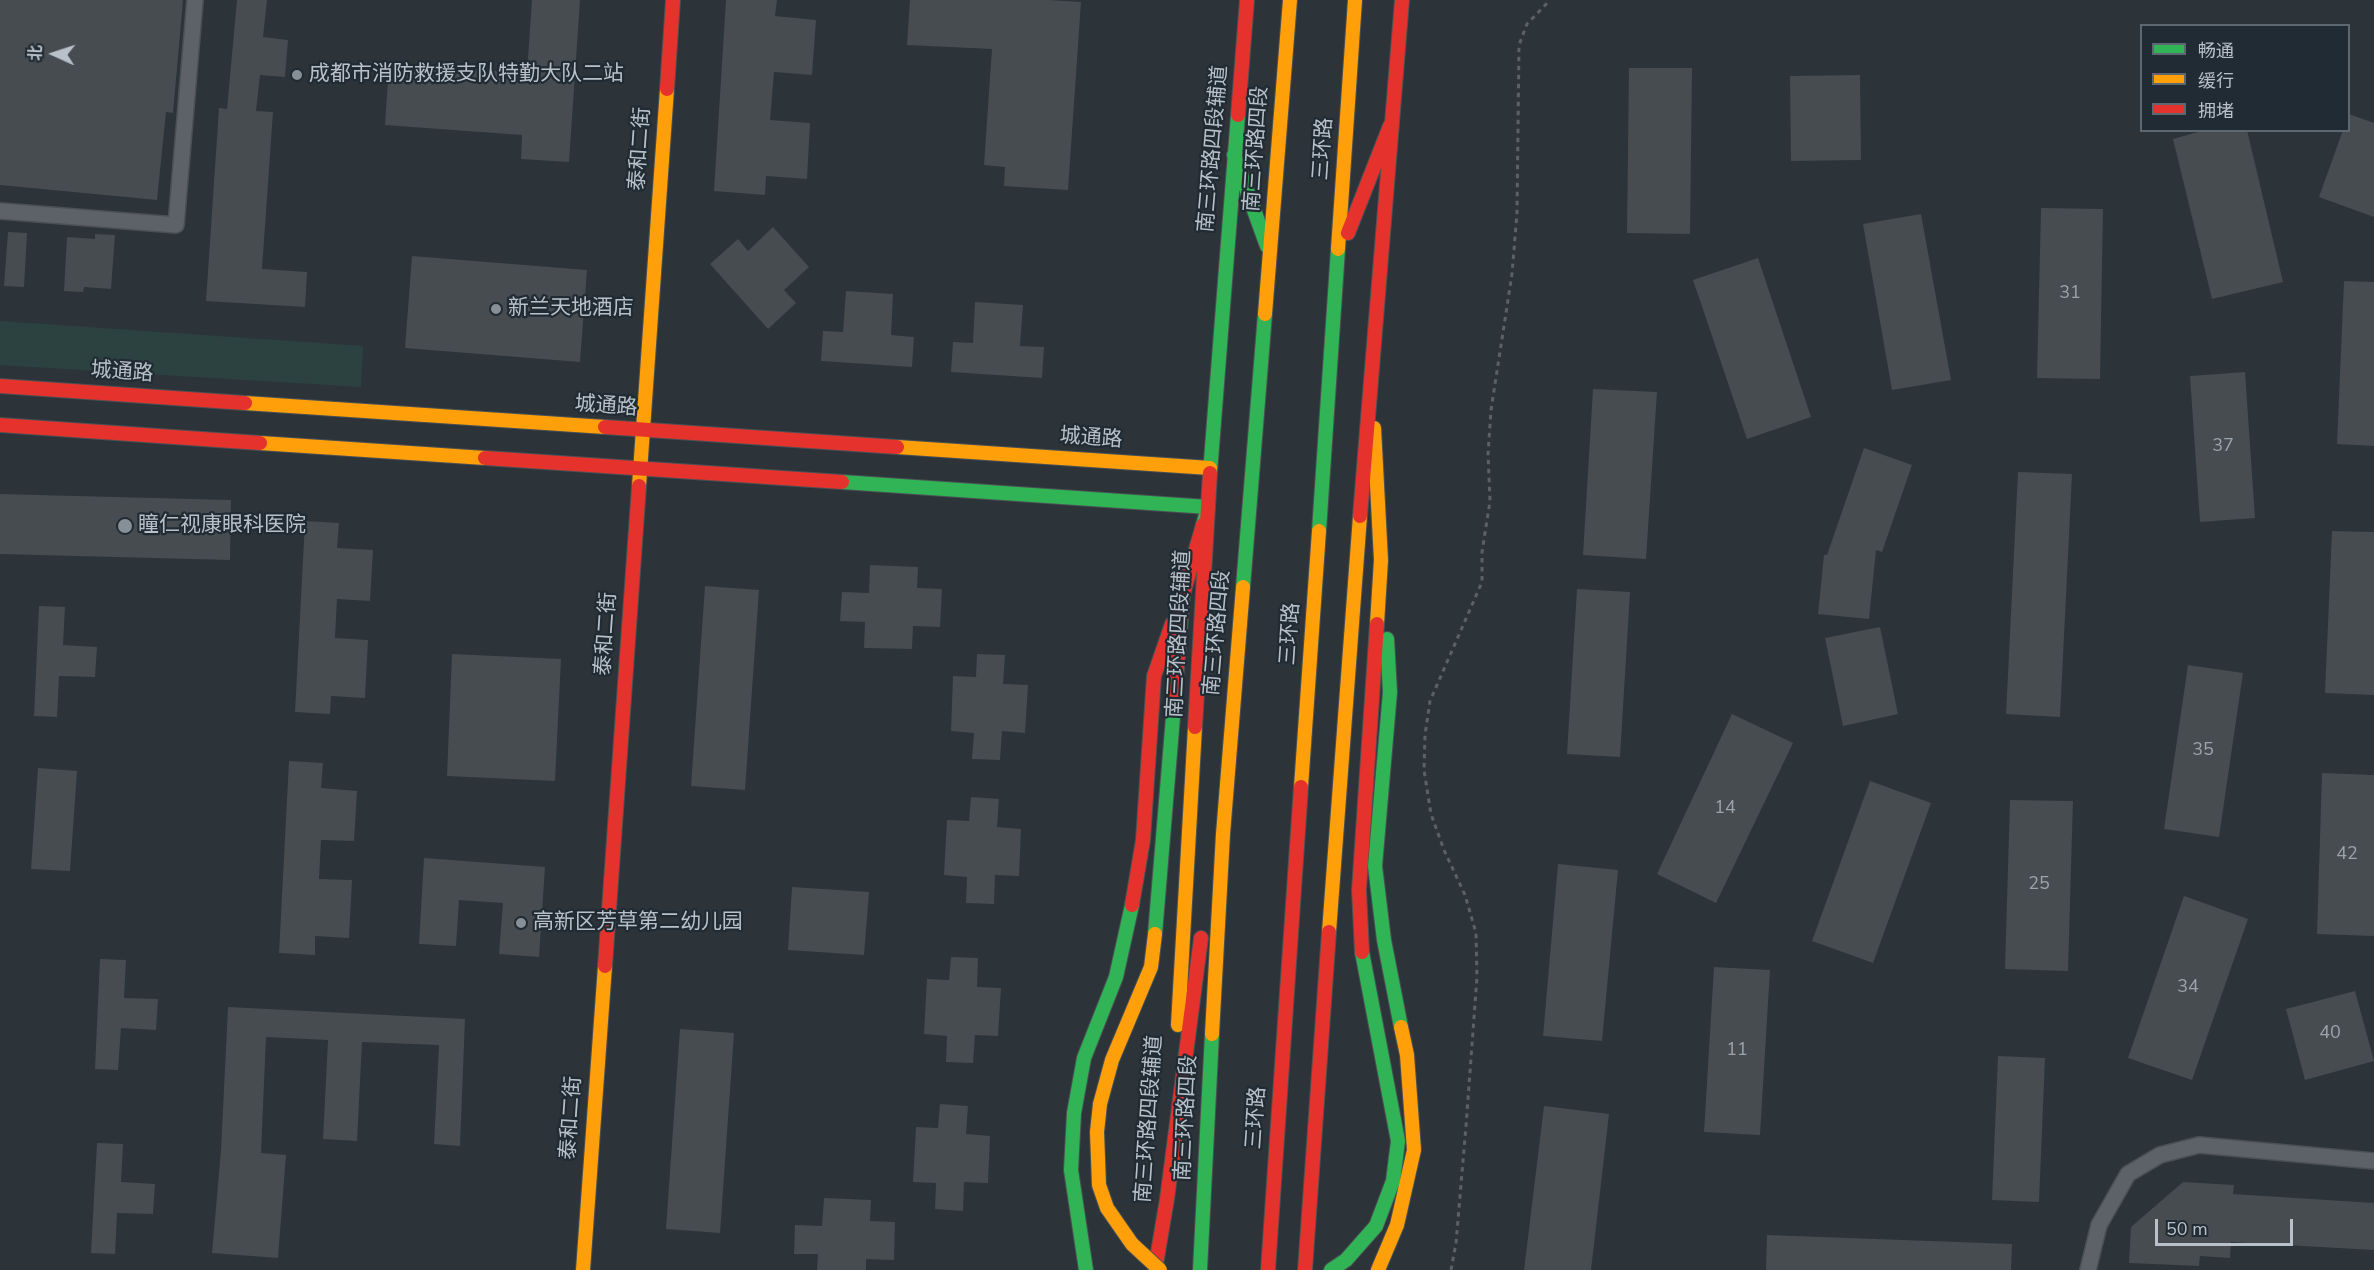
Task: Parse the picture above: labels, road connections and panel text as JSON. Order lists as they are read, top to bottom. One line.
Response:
{"streets":{"main road":["泰和二街","南三环路四段辅道","南三环路四段","三环路","城通路"]},"crossings":[["泰和二街","城通路"],["南三环路四段辅道","城通路"]],"places":["成都市消防救援支队特勤大队二站","新兰天地酒店","瞳仁视康眼科医院","高新区芳草第二幼儿园"],"house_numbers":["31","37","35","14","42","25","34","40","11"],"legend":["畅通","缓行","拥堵"],"scale_bar":"50 m","north":"left"}
